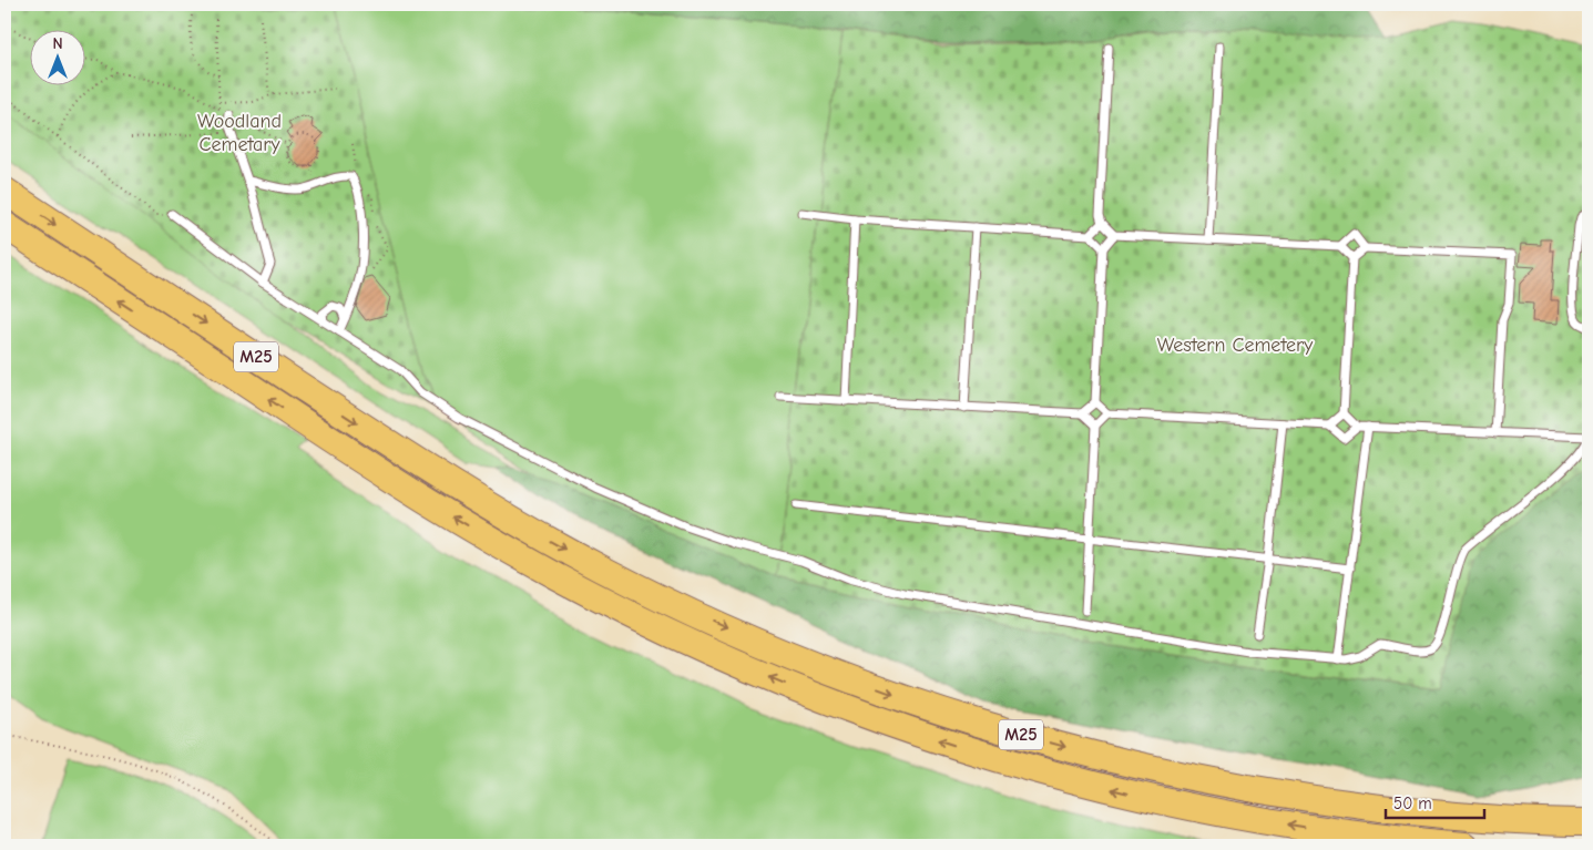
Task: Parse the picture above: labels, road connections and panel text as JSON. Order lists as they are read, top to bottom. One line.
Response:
{"streets":{"highway":["M25"]},"parks":["Woodland Cemetary","Western Cemetery"],"scale_bar":"50 m","north":"top"}
